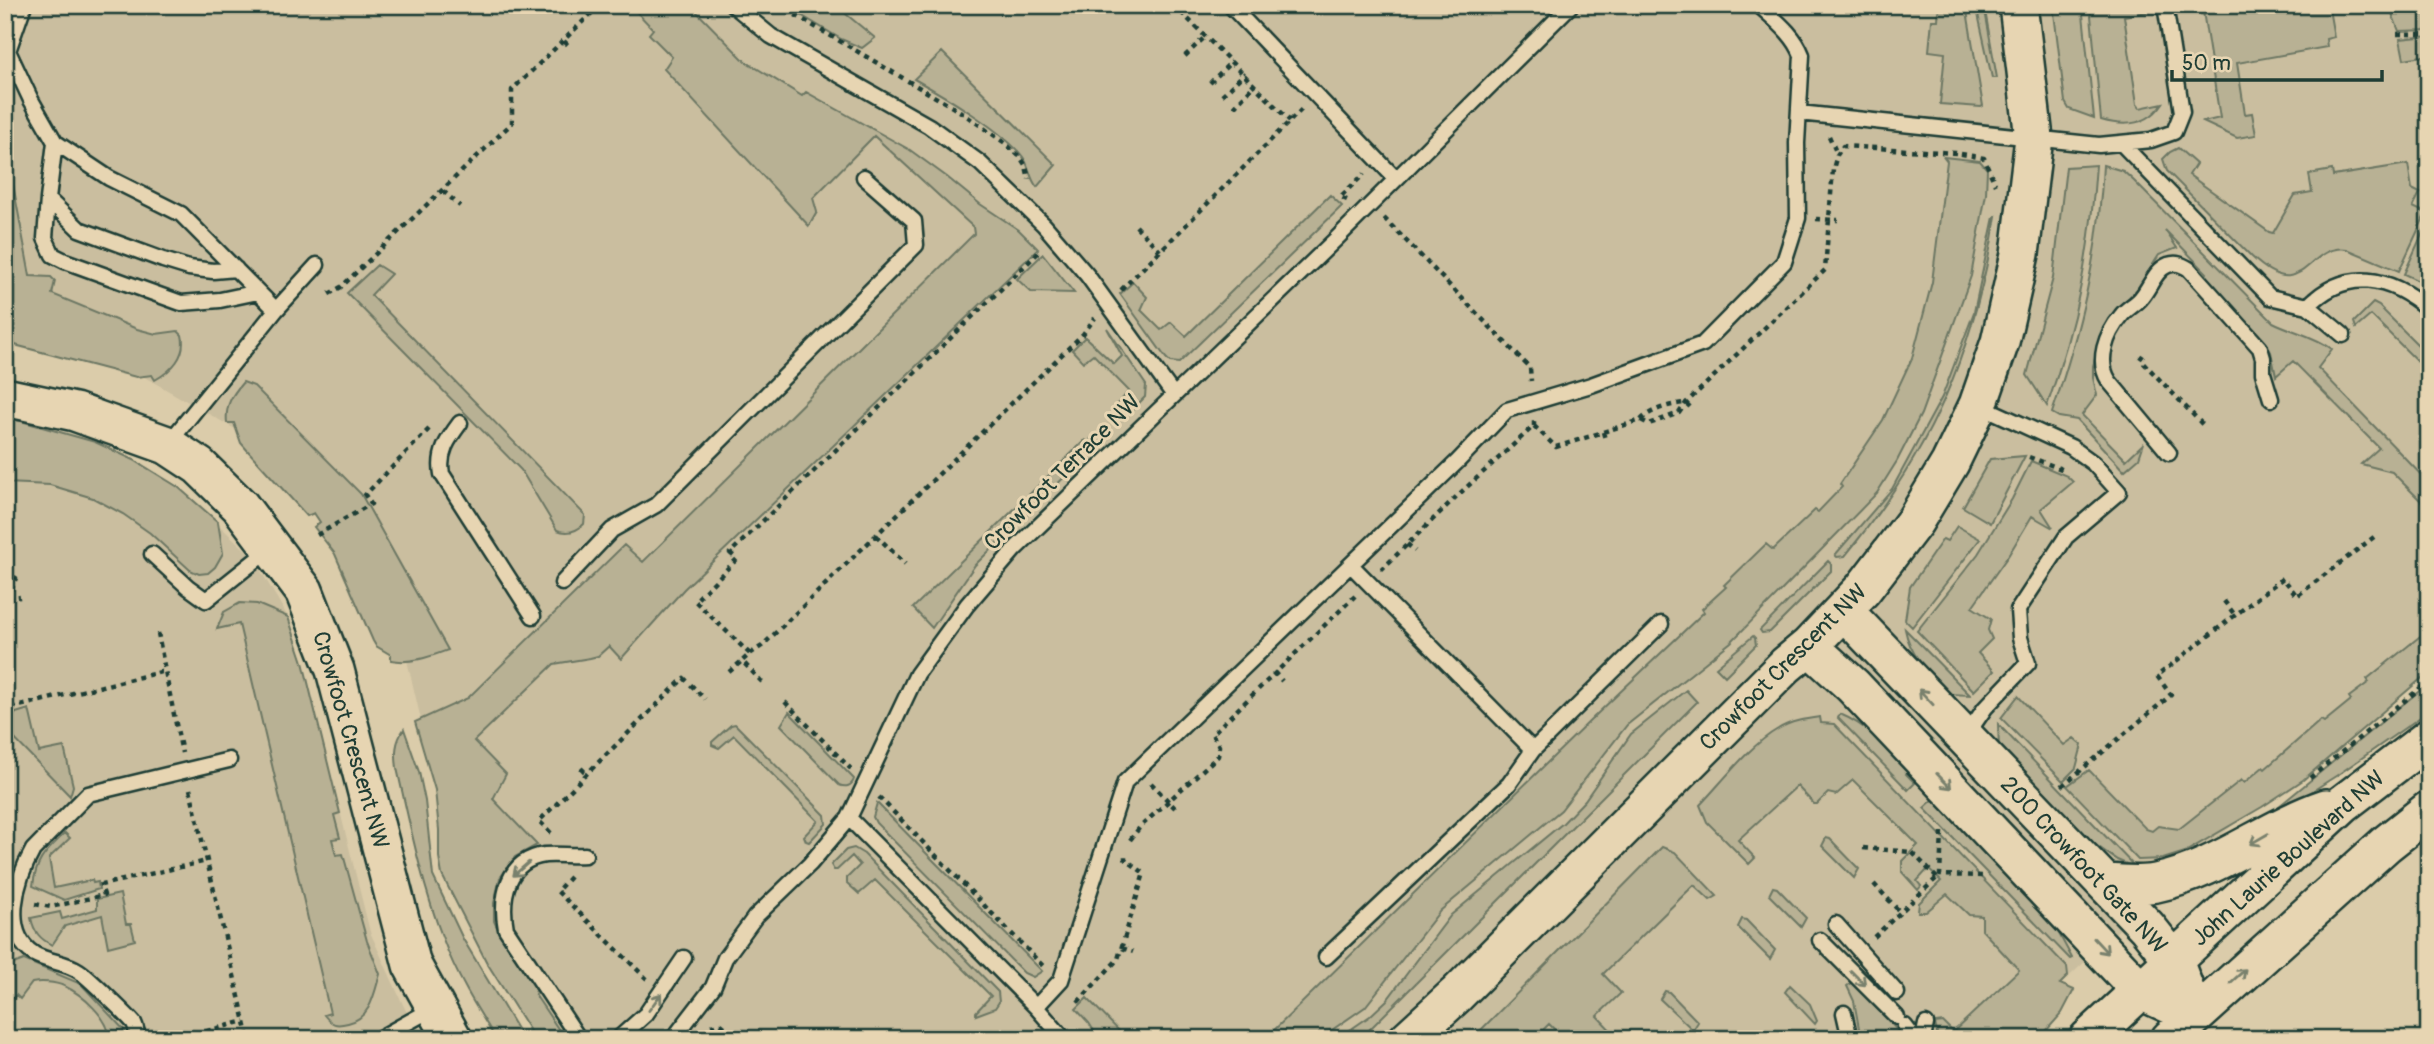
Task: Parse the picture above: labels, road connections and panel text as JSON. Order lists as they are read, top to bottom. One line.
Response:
{"streets":{"street":["Crowfoot Crescent NW","John Laurie Boulevard NW","200 Crowfoot Gate NW"],"lane":["Crowfoot Terrace NW"]},"crossings":[["Crowfoot Crescent NW","200 Crowfoot Gate NW"],["John Laurie Boulevard NW","200 Crowfoot Gate NW"]],"scale_bar":"50 m"}
